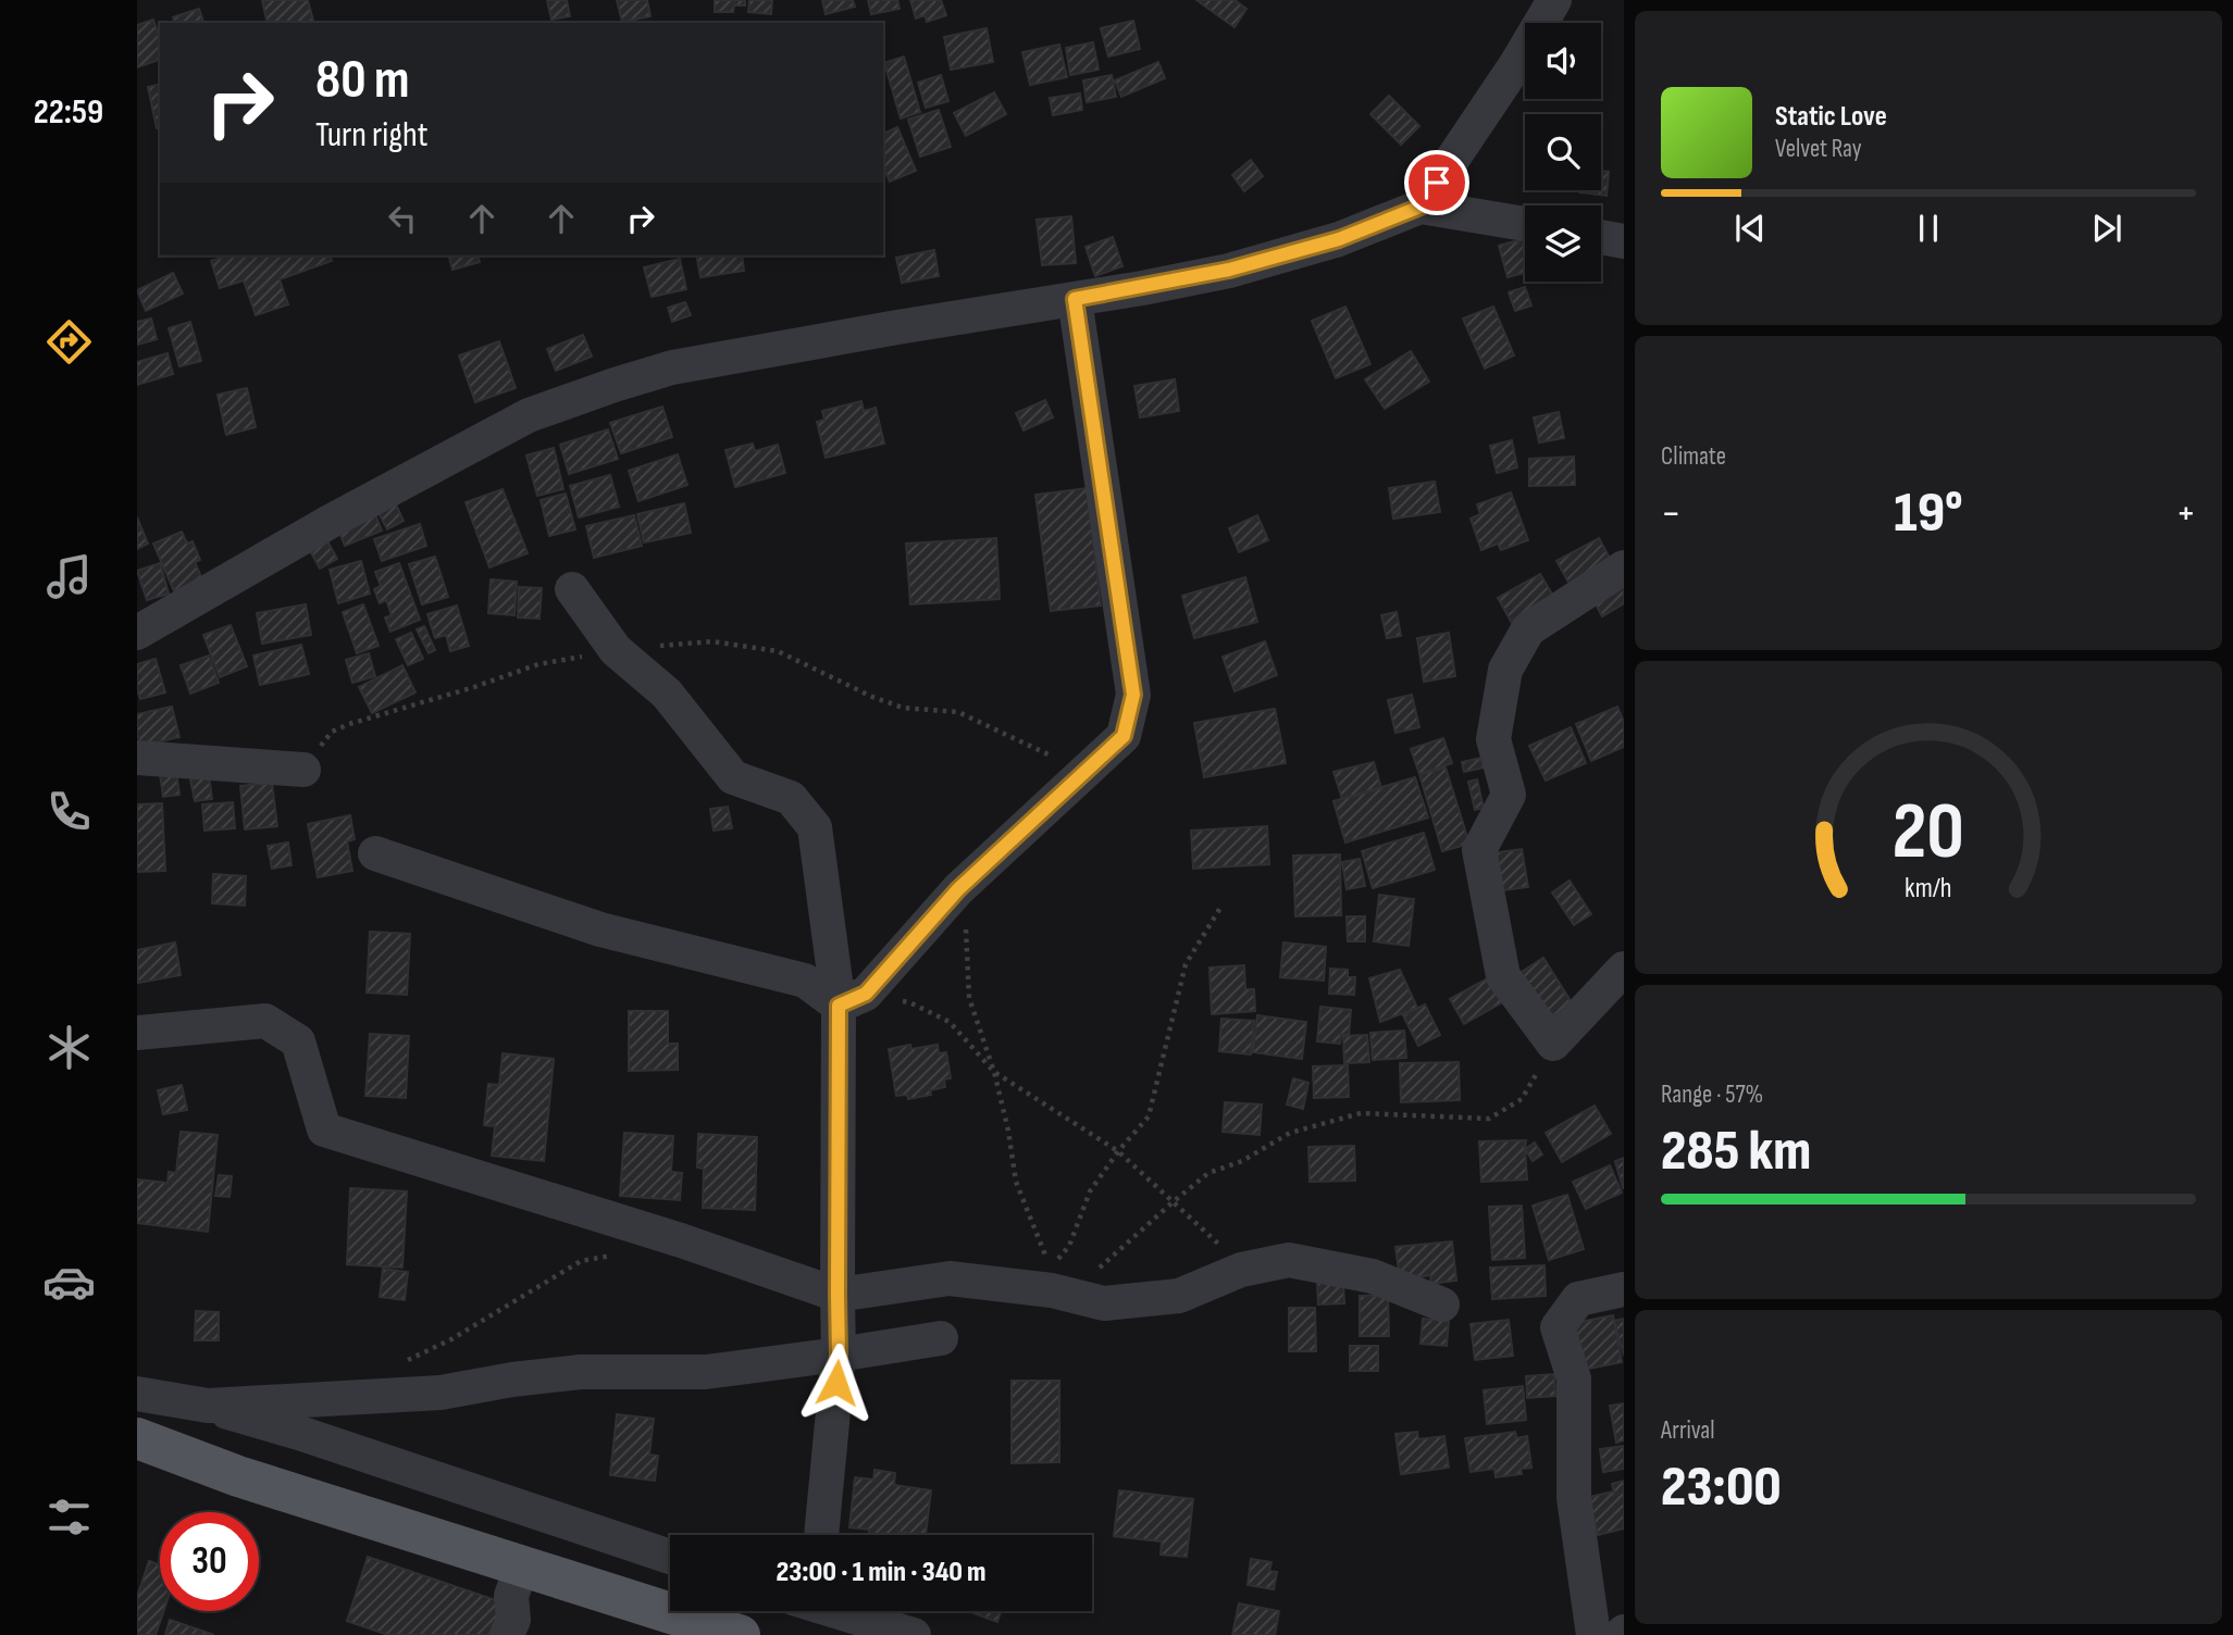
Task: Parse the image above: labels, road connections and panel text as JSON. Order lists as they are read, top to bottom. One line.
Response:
{"page":{"tabs":"22:59","turn":["80 m","Turn right"],"song":["Static Love","Velvet Ray"],"tile":["Climate",["Range · 57%","285 km"],["Arrival","23:00"]],"heat":["−","19°","+"],"limit":"30","trip":"23:00 · 1 min · 340 m","gauge":["20","km/h"]}}
